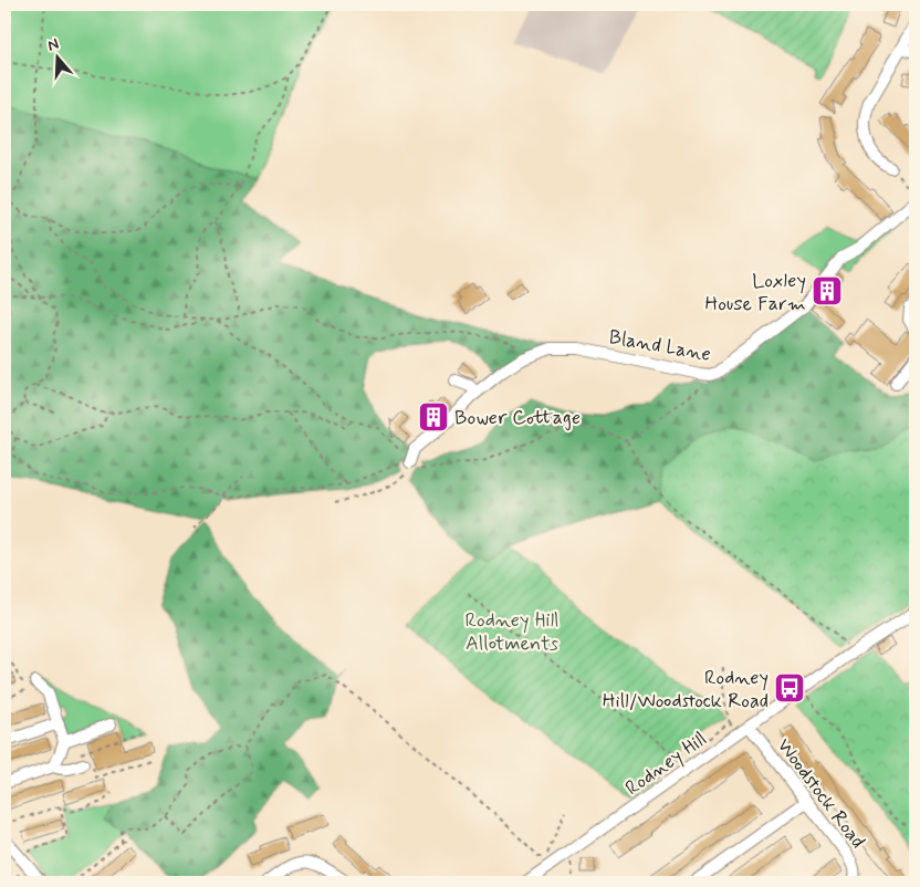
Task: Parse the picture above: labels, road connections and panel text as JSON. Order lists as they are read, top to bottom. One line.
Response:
{"streets":{"street":["Bland Lane","Rodney Hill","Woodstock Road"]},"crossings":[["Rodney Hill","Woodstock Road"]],"parks":["Rodney Hill Allotments"],"places":{"building":["Loxley House Farm","Bower Cottage"],"bus stop":["Rodney Hill/Woodstock Road"]},"north":"top"}
